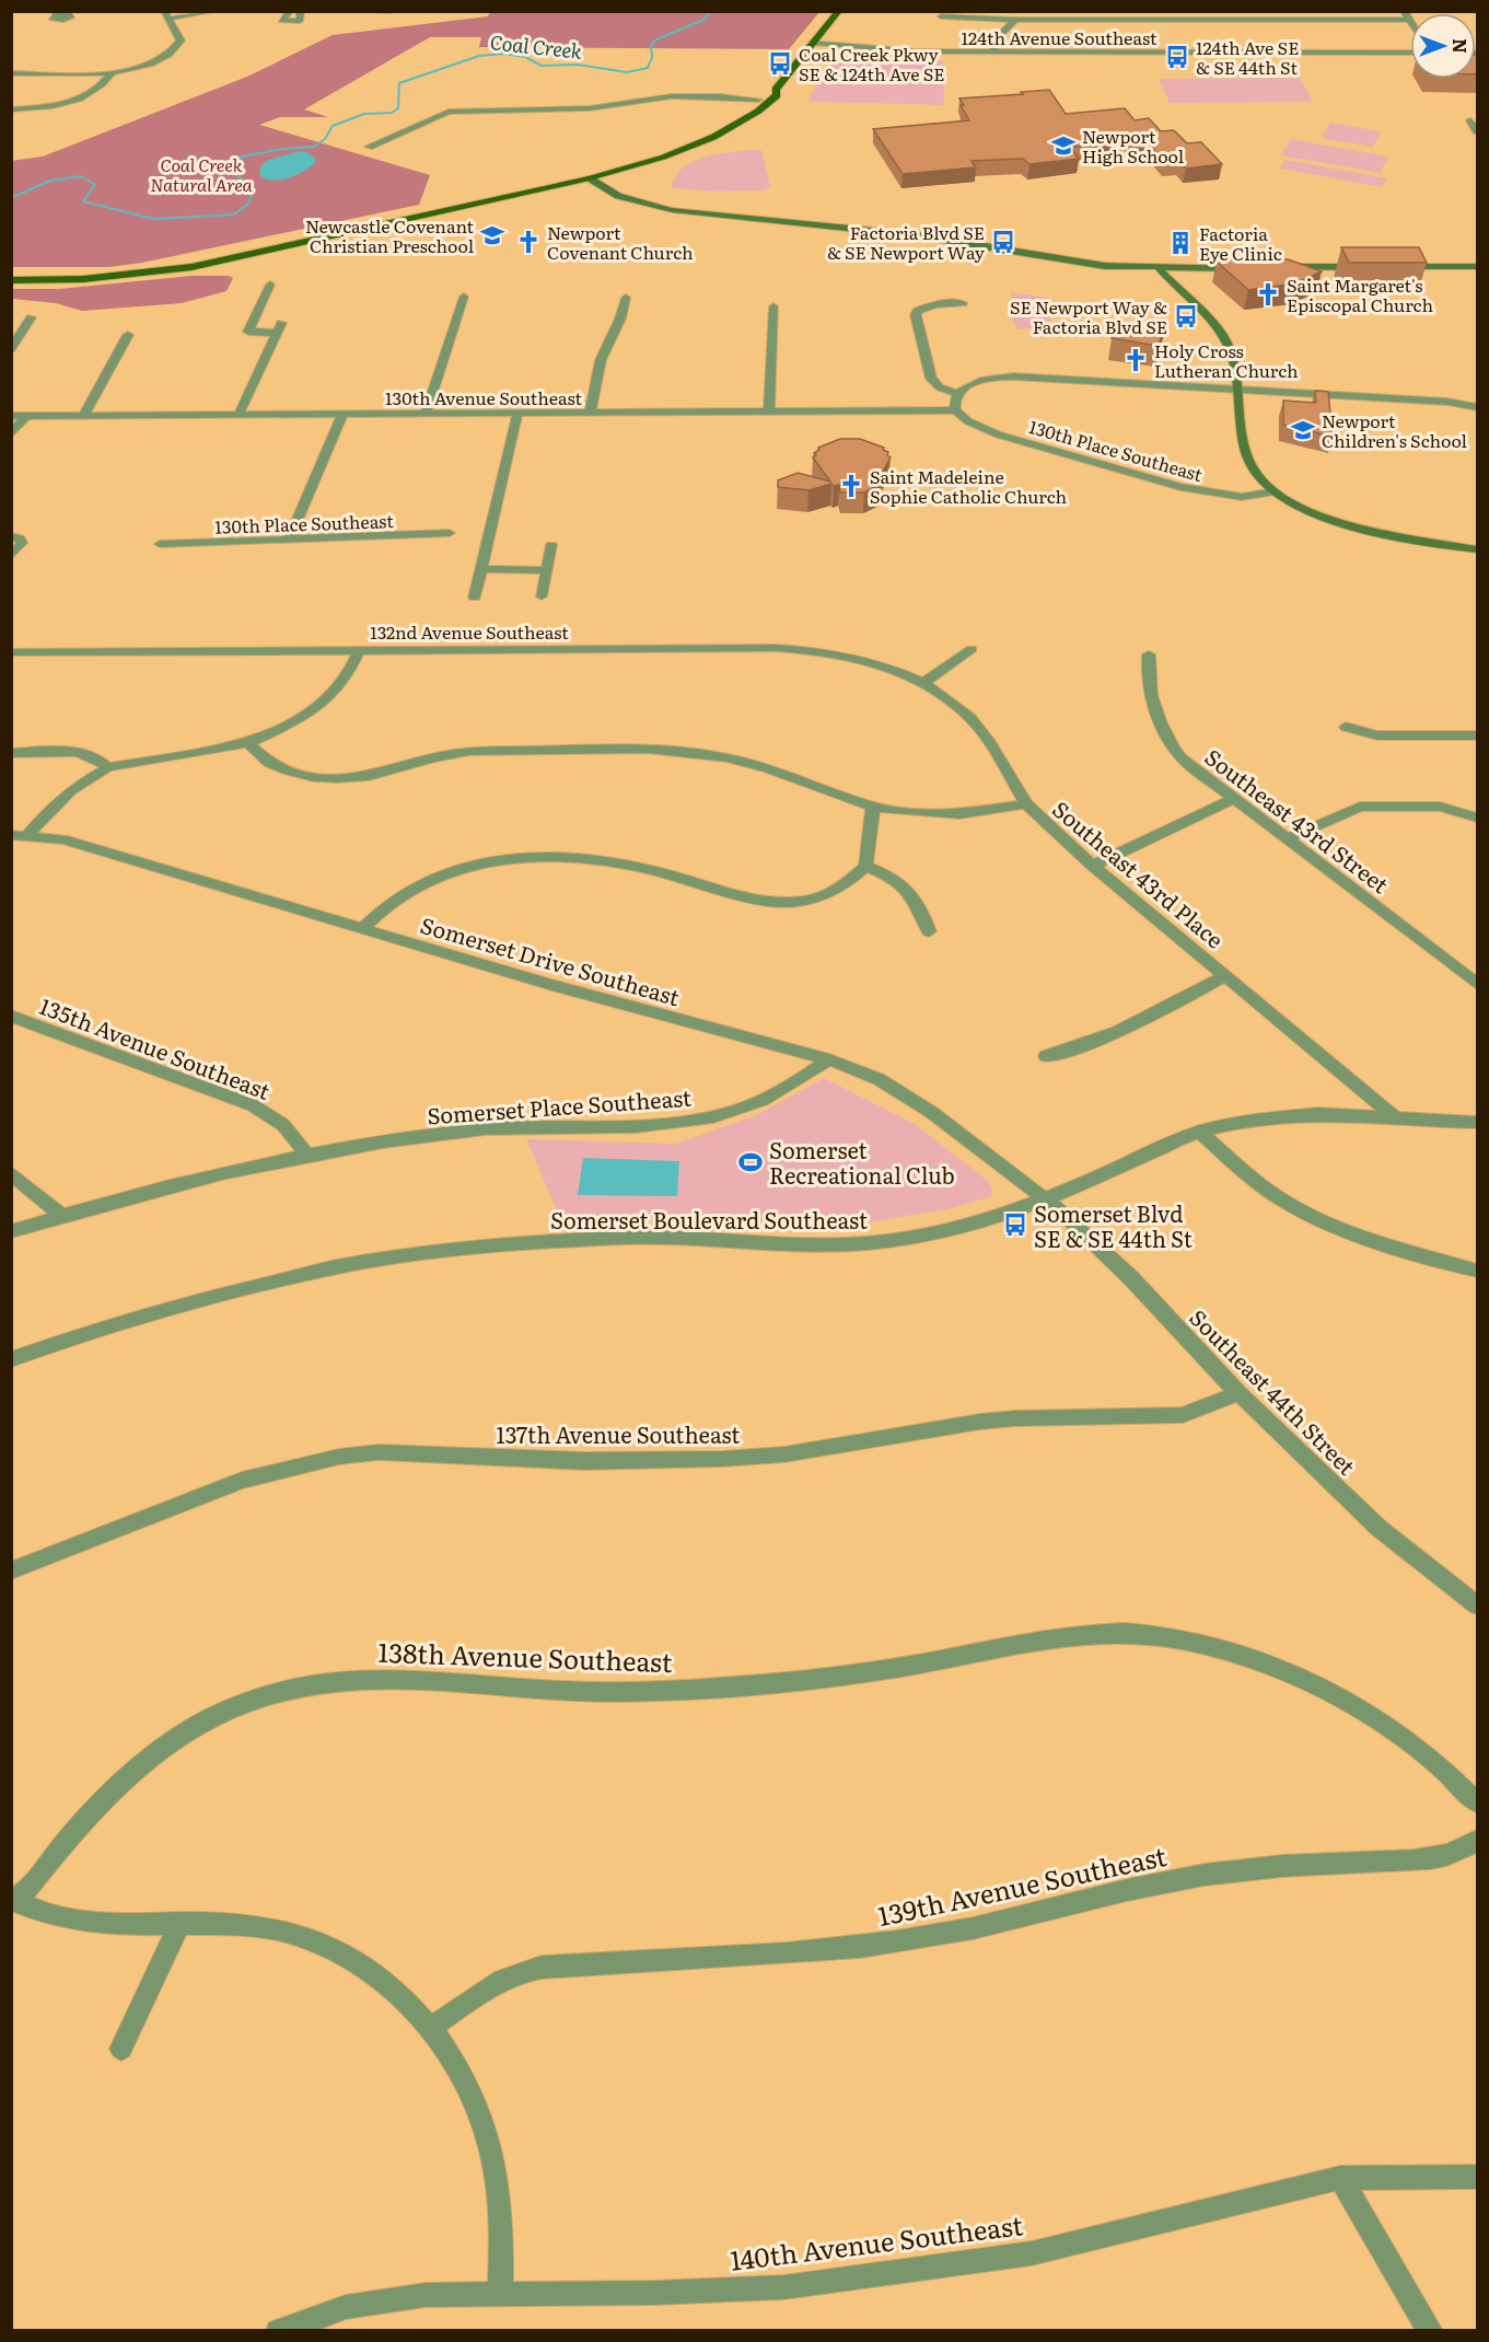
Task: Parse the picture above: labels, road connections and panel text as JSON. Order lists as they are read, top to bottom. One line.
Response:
{"streets":{"street":["124th Avenue Southeast","130th Avenue Southeast","130th Place Southeast","132nd Avenue Southeast","Southeast 43rd Street","Southeast 43rd Place","Somerset Drive Southeast","135th Avenue Southeast","Somerset Place Southeast","Somerset Boulevard Southeast","Southeast 44th Street","137th Avenue Southeast","138th Avenue Southeast","139th Avenue Southeast","140th Avenue Southeast"]},"crossings":[["130th Avenue Southeast","130th Place Southeast"],["132nd Avenue Southeast","Southeast 43rd Place"],["Southeast 43rd Place","Somerset Boulevard Southeast"],["Somerset Drive Southeast","Somerset Place Southeast"],["Somerset Drive Southeast","Somerset Boulevard Southeast"],["Somerset Drive Southeast","Southeast 44th Street"],["135th Avenue Southeast","Somerset Place Southeast"],["Somerset Boulevard Southeast","Southeast 44th Street"],["Southeast 44th Street","137th Avenue Southeast"]],"water":["Coal Creek"],"parks":["Coal Creek Natural Area"],"places":{"bus stop":["124th Ave SE & SE 44th St","Coal Creek Pkwy SE & 124th Ave SE","Factoria Blvd SE & SE Newport Way","SE Newport Way & Factoria Blvd SE","Somerset Blvd SE & SE 44th St"],"school or university":["Newport High School","Newcastle Covenant Christian Preschool","Newport Children's School"],"church":["Newport Covenant Church","Saint Margaret's Episcopal Church","Holy Cross Lutheran Church","Saint Madeleine Sophie Catholic Church"],"building":["Factoria Eye Clinic"],"sports":["Somerset Recreational Club"]},"north":"right"}
